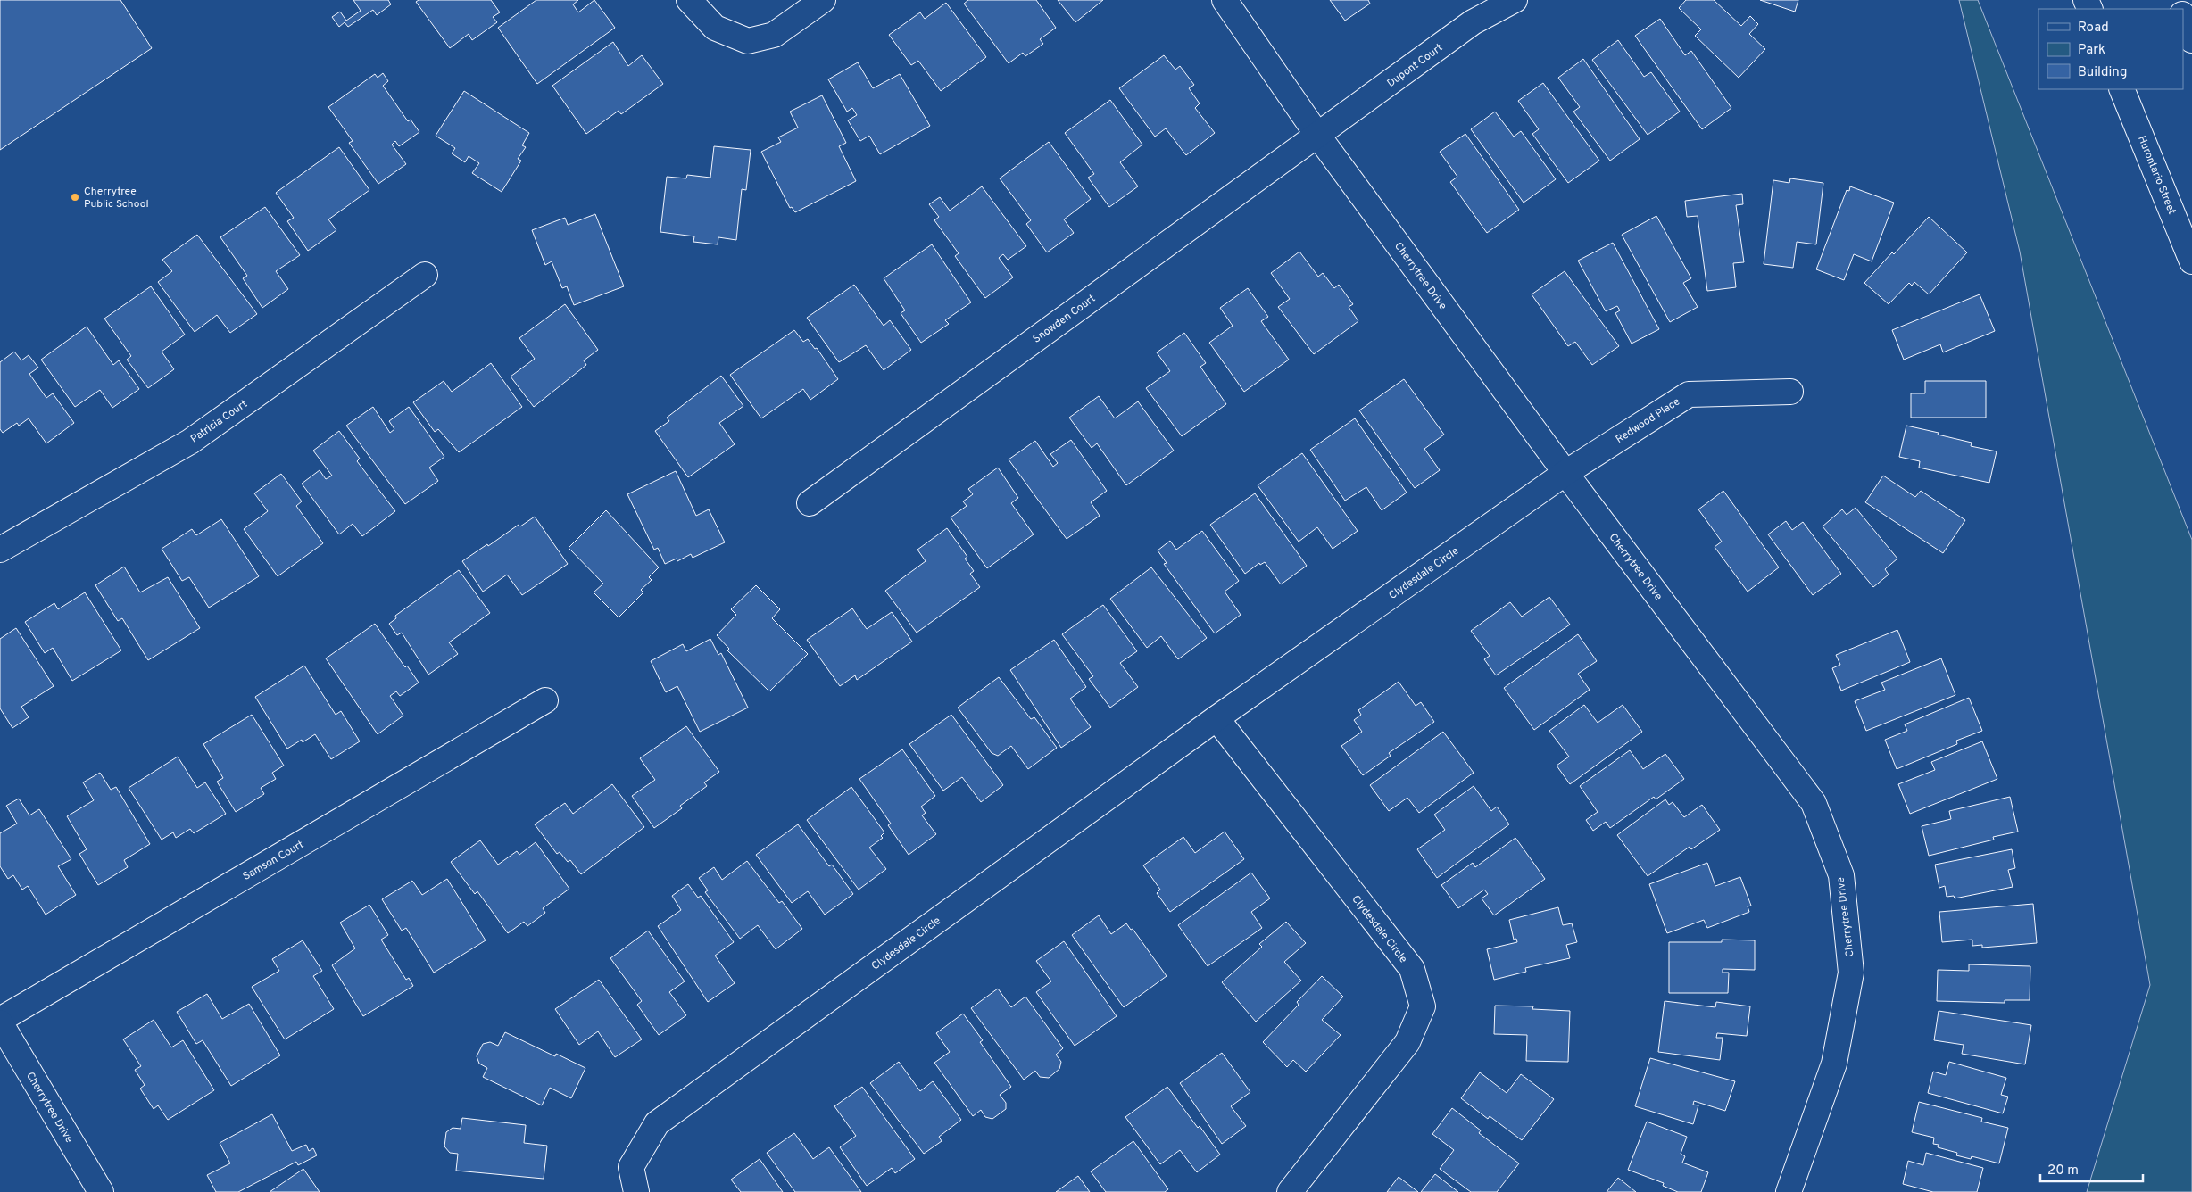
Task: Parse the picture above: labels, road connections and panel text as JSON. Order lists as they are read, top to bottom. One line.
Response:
{"streets":{"street":["Dupont Court","Hurontario Street","Cherrytree Drive","Snowden Court","Redwood Place","Patricia Court","Clydesdale Circle","Samson Court"]},"crossings":[["Dupont Court","Cherrytree Drive"],["Dupont Court","Snowden Court"],["Cherrytree Drive","Snowden Court"],["Cherrytree Drive","Redwood Place"],["Cherrytree Drive","Clydesdale Circle"],["Cherrytree Drive","Samson Court"],["Redwood Place","Clydesdale Circle"]],"places":["Cherrytree Public School"],"legend":["Road","Park","Building"],"scale_bar":"20 m"}
